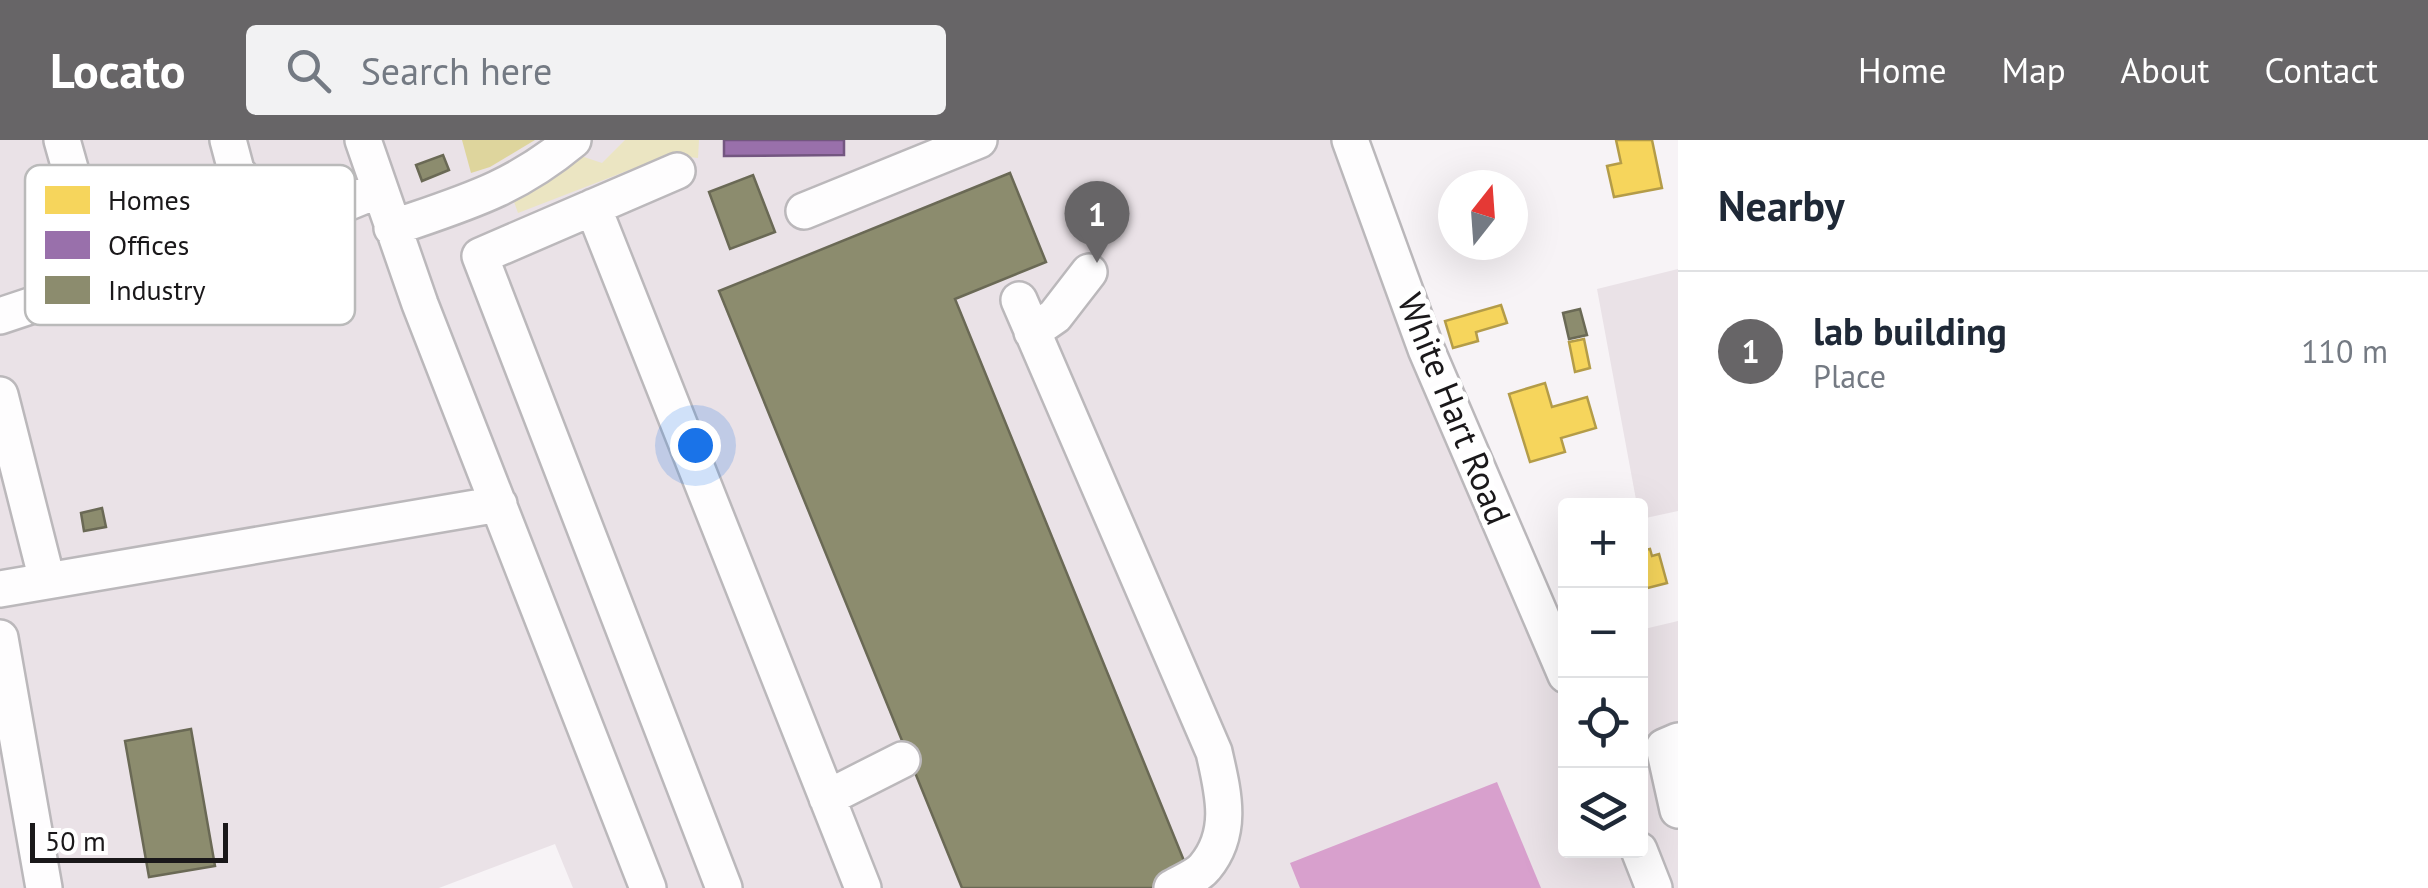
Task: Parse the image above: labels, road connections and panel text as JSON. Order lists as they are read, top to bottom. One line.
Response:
{"streets":{"street":["White Hart Road"]},"legend":["Homes","Offices","Industry"],"scale_bar":"50 m","north":"top","page":{"header":"Locato","search":"Search here","nav":["Home","Map","About","Contact"],"heading":"Nearby","pins":"1","list":[{"mark":"1","name":"lab building","note":"Place","value":"110 m"}],"map_buttons":["+","−"],"scale":"50 m"}}
